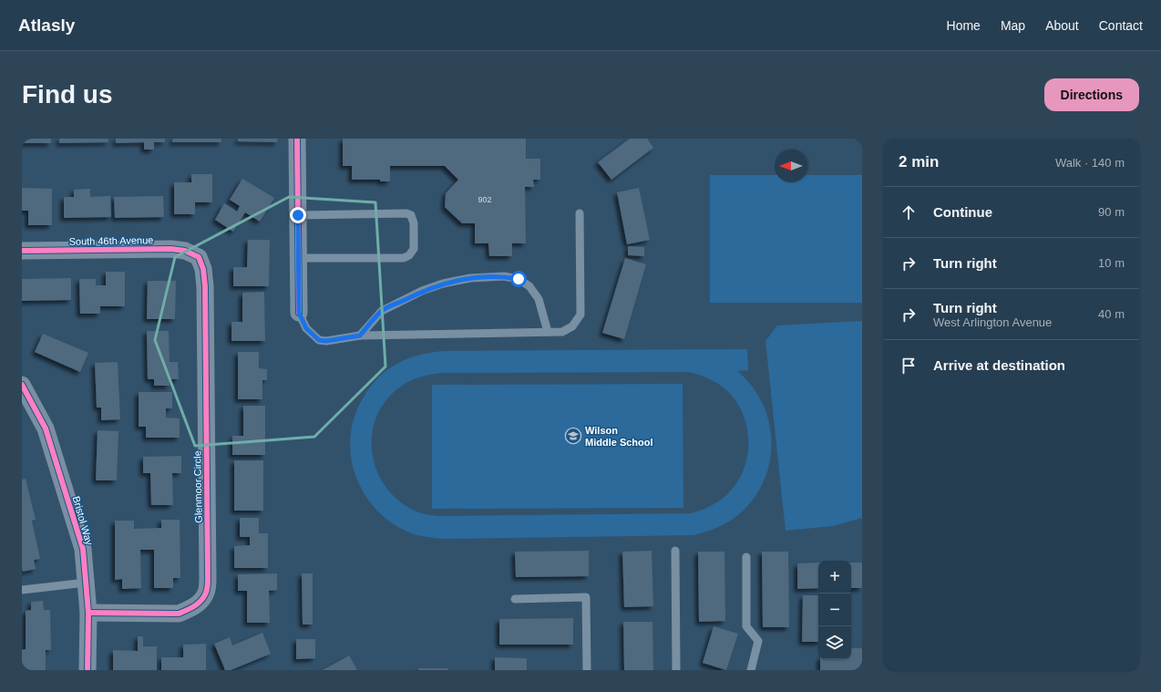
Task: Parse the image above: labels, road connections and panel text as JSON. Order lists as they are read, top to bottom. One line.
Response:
{"streets":{"street":["South 46th Avenue","Glenmoor Circle","Bristol Way"]},"crossings":[["South 46th Avenue","Glenmoor Circle"],["Glenmoor Circle","Bristol Way"]],"places":{"school or university":["Wilson Middle School"]},"house_numbers":["902"],"north":"left","page":{"header":"Atlasly","nav":["Home","Map","About","Contact"],"buttons":"Directions","title":"Find us","heading":["2 min","Walk · 140 m"],"list":[["Continue","90 m"],["Turn right","10 m"],["Turn right","West Arlington Avenue","40 m"],"Arrive at destination"],"map_buttons":["+","−"]}}
